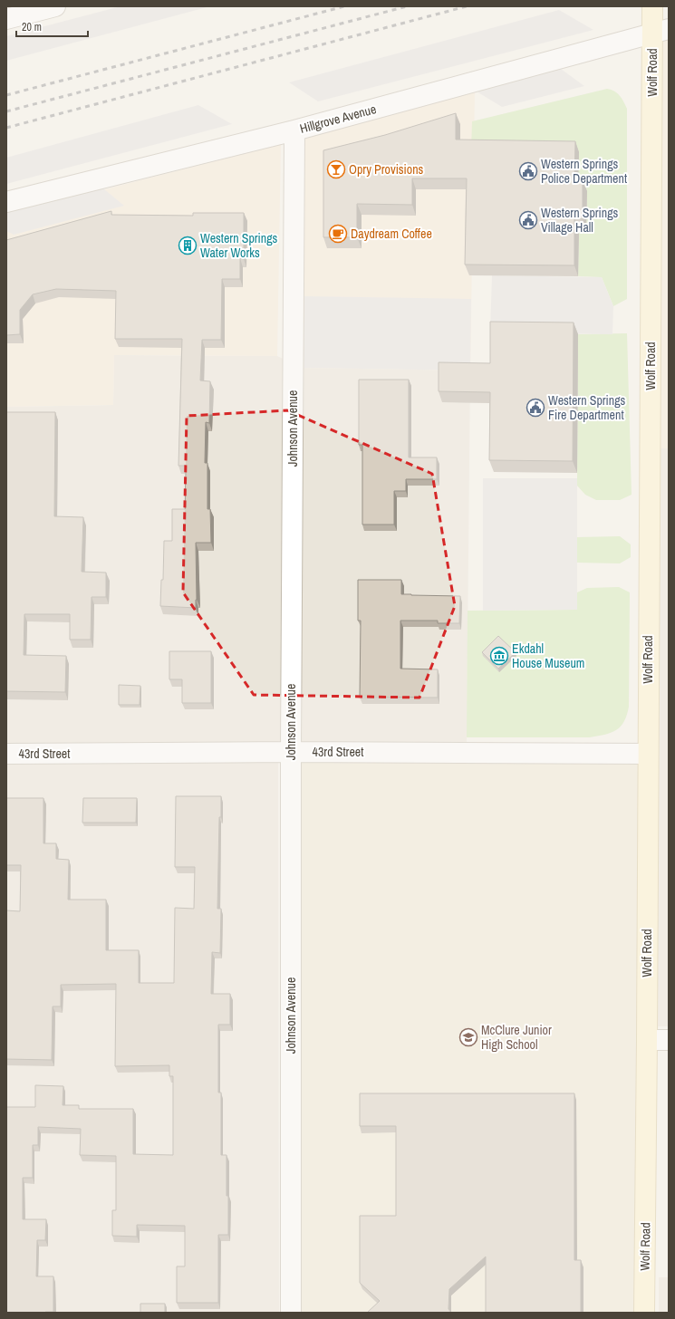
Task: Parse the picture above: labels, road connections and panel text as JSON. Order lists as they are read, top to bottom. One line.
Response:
{"streets":{"main road":["Wolf Road"],"street":["Hillgrove Avenue","Johnson Avenue","43rd Street"]},"crossings":[["Wolf Road","Hillgrove Avenue"],["Wolf Road","43rd Street"],["Hillgrove Avenue","Johnson Avenue"],["Johnson Avenue","43rd Street"]],"places":{"bar":["Opry Provisions"],"public building":["Western Springs Police Department","Western Springs Village Hall","Western Springs Fire Department"],"cafe":["Daydream Coffee"],"building":["Western Springs Water Works"],"museum":["Ekdahl House Museum"],"school or university":["McClure Junior High School"]},"scale_bar":"20 m"}
